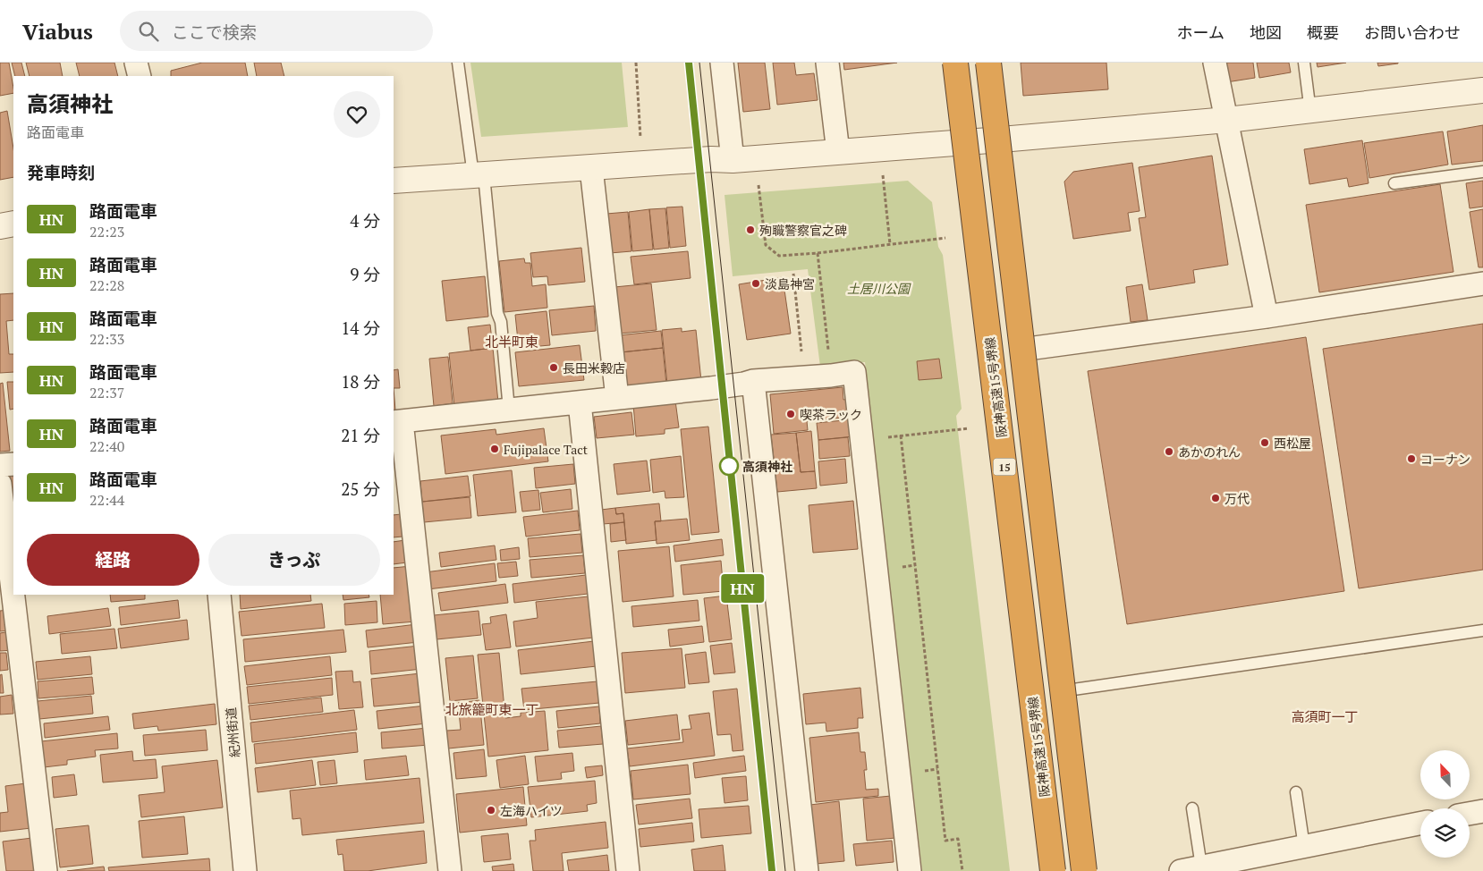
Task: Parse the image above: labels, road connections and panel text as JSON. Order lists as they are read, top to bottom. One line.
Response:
{"streets":{"highway":["阪神高速15号堺線","15"],"street":["紀州街道"]},"districts":["北半町東","北旅籠町東一丁","高須町一丁"],"parks":["土居川公園"],"places":["殉職警察官之碑","淡島神宮","長田米穀店","喫茶ラック","西松屋","Fujipalace Tact","あかのれん","コーナン","高須神社","万代","左海ハイツ"],"lines":["tram line HN"],"north":"top left","page":{"header":"Viabus","search":"ここで検索","nav":["ホーム","地図","概要","お問い合わせ"],"on_map":"HN","heading":[["高須神社","路面電車"],"発車時刻"],"list":[{"mark":"HN","name":"路面電車","note":"22:23","value":"4 分"},{"mark":"HN","name":"路面電車","note":"22:28","value":"9 分"},{"mark":"HN","name":"路面電車","note":"22:33","value":"14 分"},{"mark":"HN","name":"路面電車","note":"22:37","value":"18 分"},{"mark":"HN","name":"路面電車","note":"22:40","value":"21 分"},{"mark":"HN","name":"路面電車","note":"22:44","value":"25 分"}],"buttons":["経路","きっぷ"]}}
